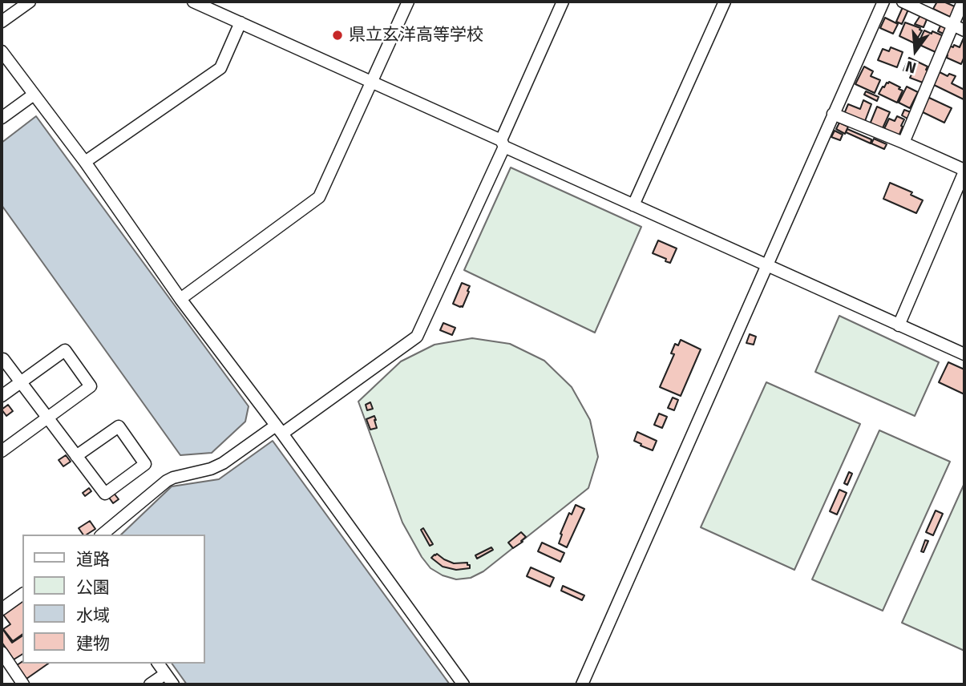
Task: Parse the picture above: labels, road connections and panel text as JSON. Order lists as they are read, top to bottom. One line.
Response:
{"places":["県立玄洋高等学校"],"legend":["道路","公園","水域","建物"],"north":"bottom"}
